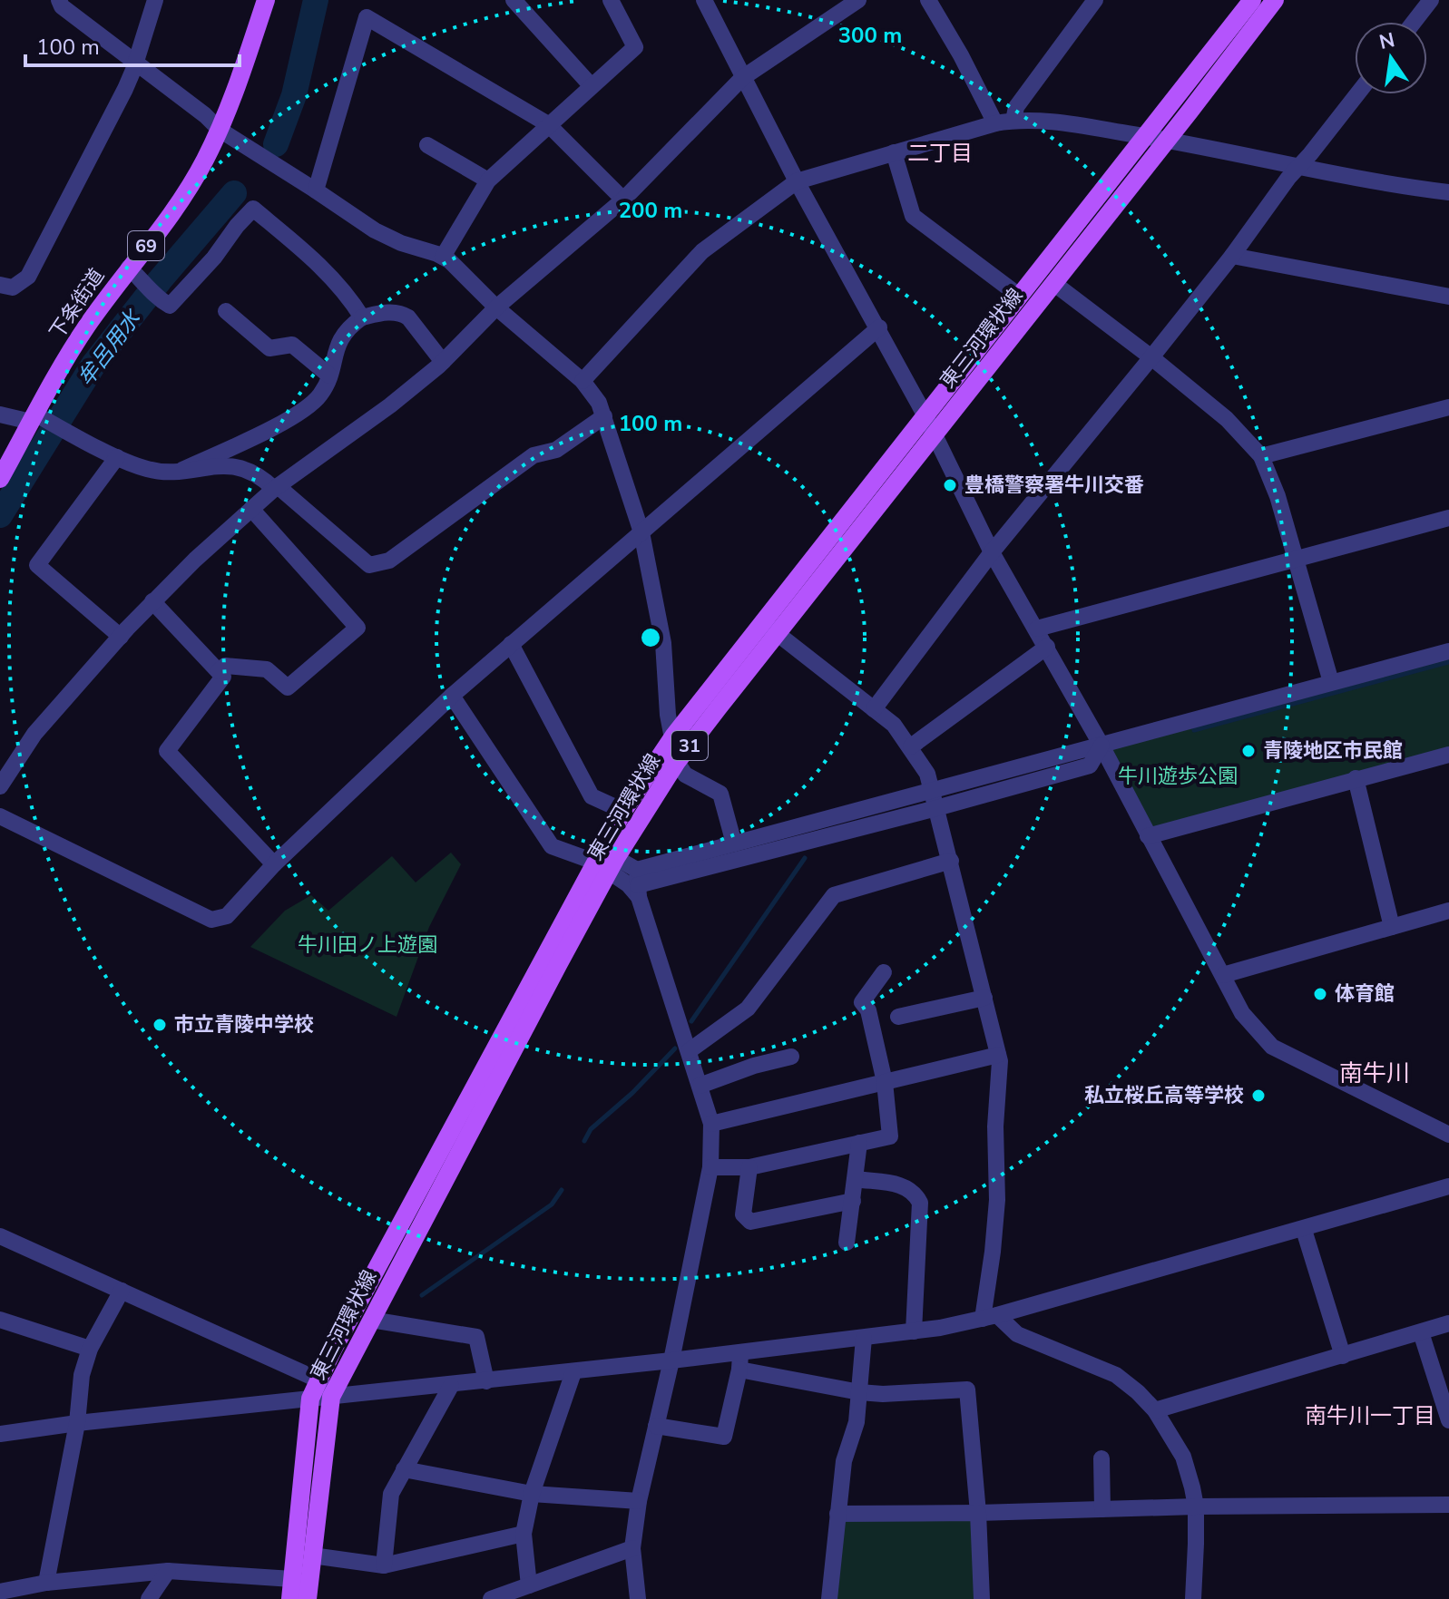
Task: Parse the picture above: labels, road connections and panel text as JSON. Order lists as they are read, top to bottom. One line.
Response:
{"streets":{"main road":["69","下条街道","東三河環状線","31"]},"districts":["二丁目","南牛川","南牛川一丁目"],"water":["牟呂用水"],"parks":["牛川遊歩公園","牛川田ノ上遊園"],"places":["豊橋警察署牛川交番","青陵地区市民館","体育館","市立青陵中学校","私立桜丘高等学校"],"scale_bar":"100 m","north":"top","rings":["300 m","200 m","100 m"]}
